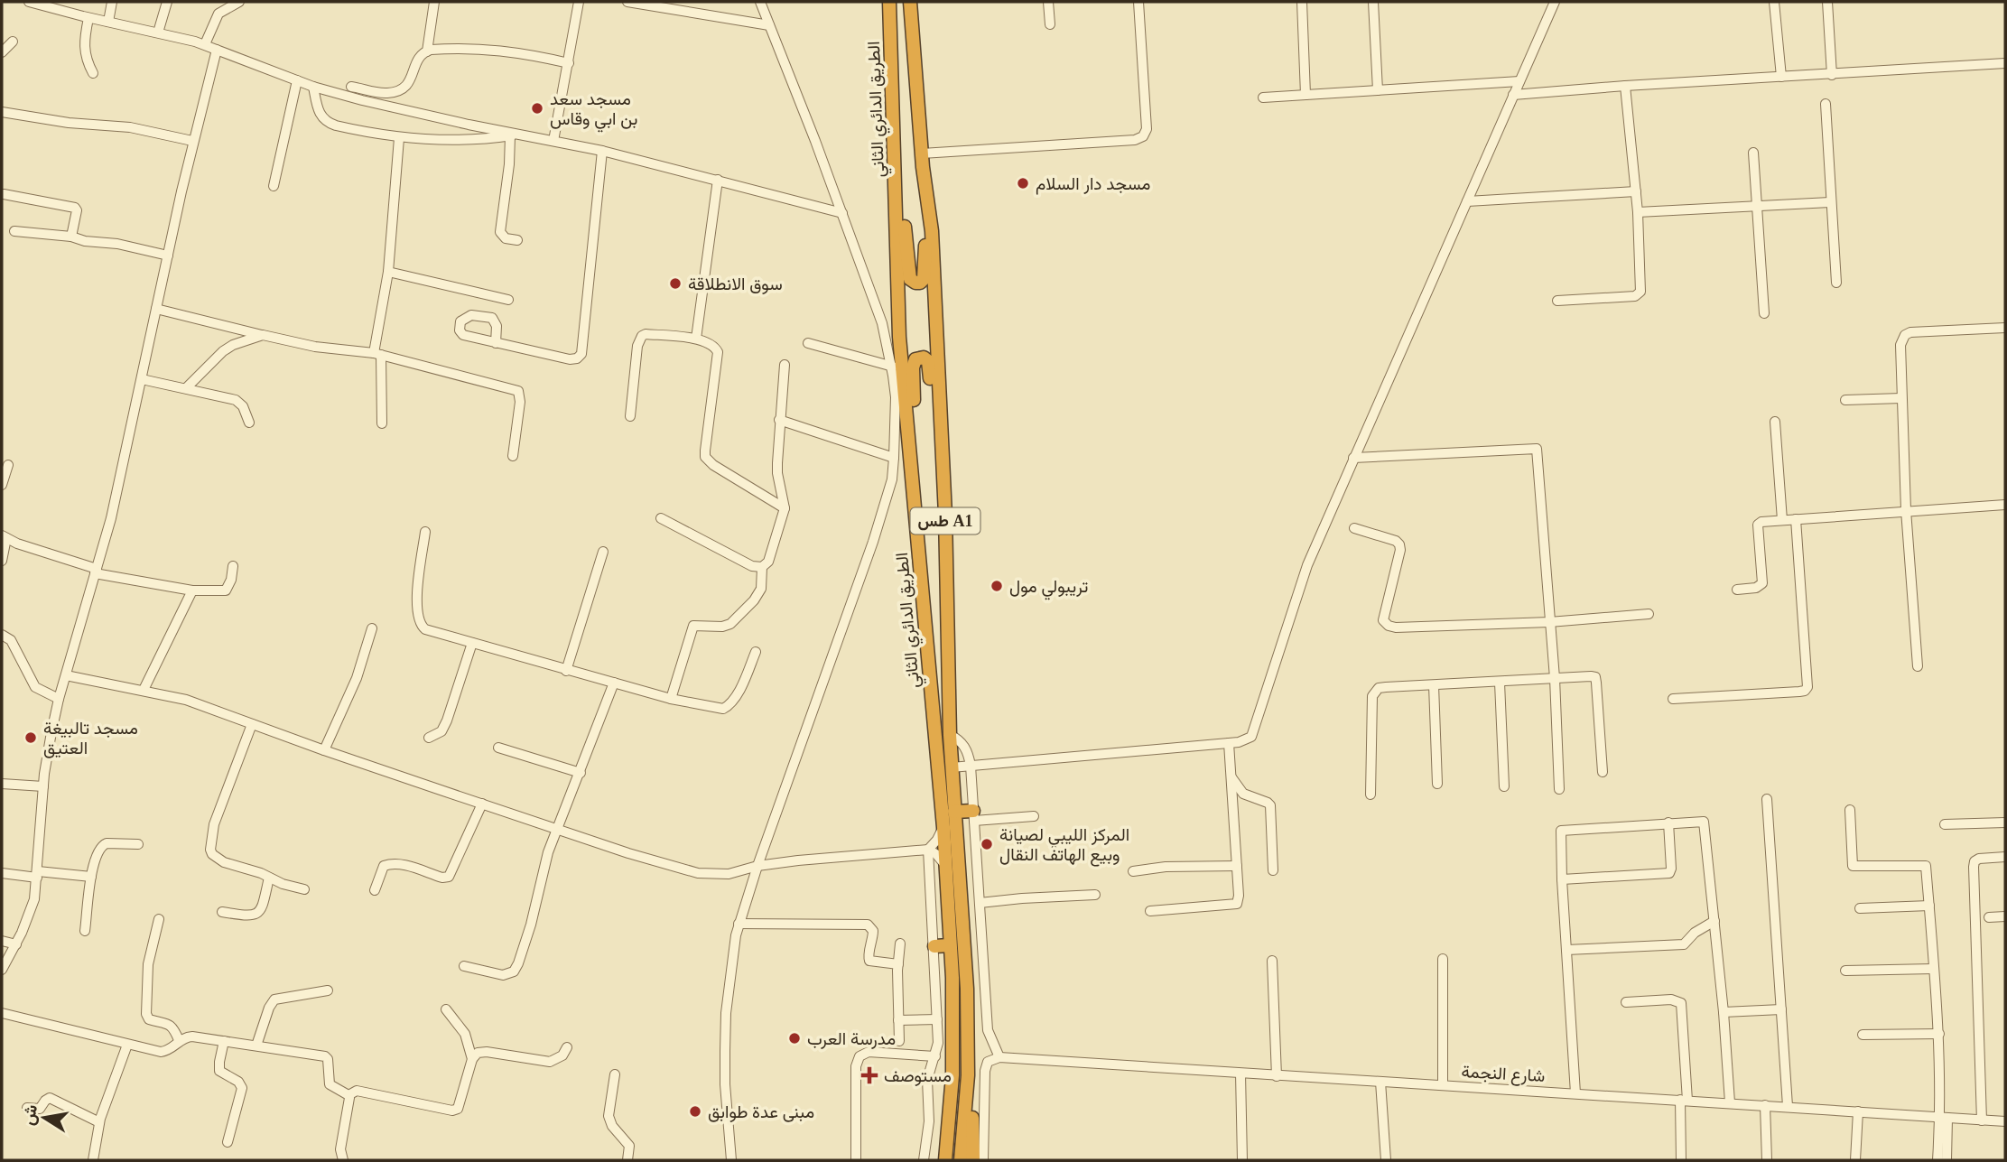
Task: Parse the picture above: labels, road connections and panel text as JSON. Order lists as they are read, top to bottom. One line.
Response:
{"streets":{"highway":["الطريق الدائري الثاني","طس A1"],"street":["شارع النجمة"]},"places":{"other":["مسجد سعد بن ابي وقاس","مسجد دار السلام","سوق الانطلاقة","تريبولي مول","مسجد تالبيغة العتيق","المركز الليبي لصيانة وبيع الهاتف النقال","مدرسة العرب","مبنى عدة طوابق"],"health":["مستوصف"]},"north":"left"}
